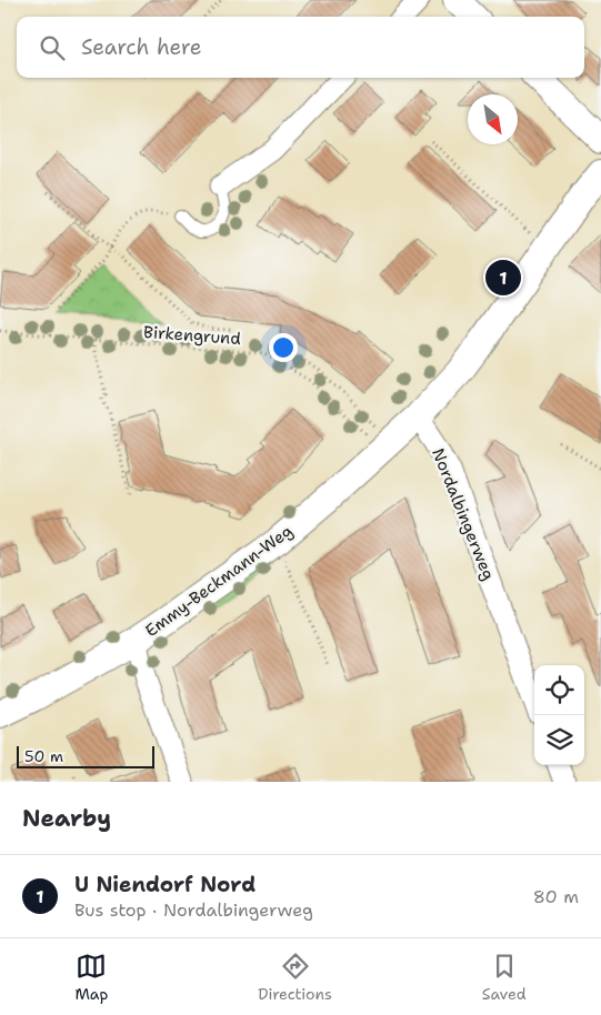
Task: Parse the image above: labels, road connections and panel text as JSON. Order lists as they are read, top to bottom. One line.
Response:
{"streets":{"street":["Nordalbingerweg","Emmy-Beckmann-Weg"],"path":["Birkengrund"]},"crossings":[["Birkengrund","Emmy-Beckmann-Weg"],["Nordalbingerweg","Emmy-Beckmann-Weg"]],"scale_bar":"50 m","north":"bottom right","page":{"search":"Search here","pins":"1","scale":"50 m","heading":"Nearby","list":[{"mark":"1","name":"U Niendorf Nord","note":"Bus stop · Nordalbingerweg","value":"80 m"}],"nav":["Map","Directions","Saved"]}}
